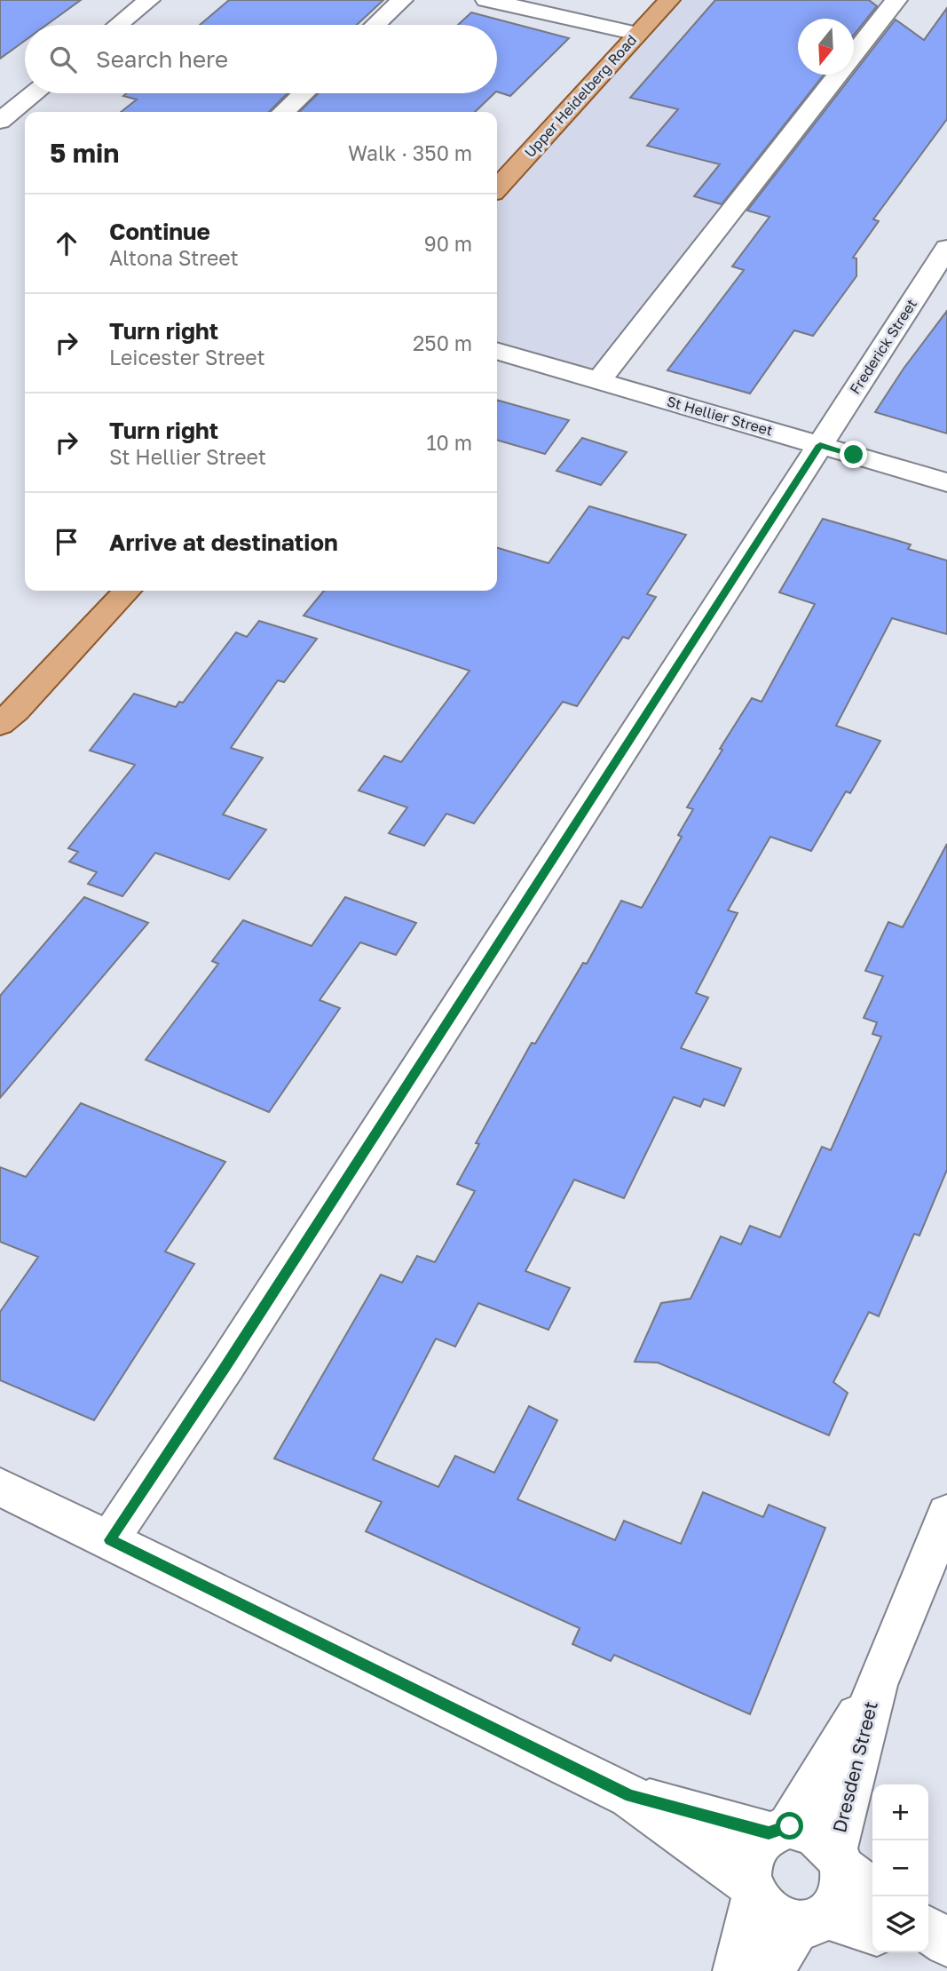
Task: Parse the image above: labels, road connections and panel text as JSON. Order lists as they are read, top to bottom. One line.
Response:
{"streets":{"main road":["Upper Heidelberg Road"],"street":["Frederick Street","St Hellier Street","Dresden Street"]},"crossings":[["Frederick Street","St Hellier Street"]],"north":"bottom","page":{"search":"Search here","heading":["5 min","Walk · 350 m"],"list":[["Continue","Altona Street","90 m"],["Turn right","Leicester Street","250 m"],["Turn right","St Hellier Street","10 m"],"Arrive at destination"],"map_buttons":["+","−"]}}
